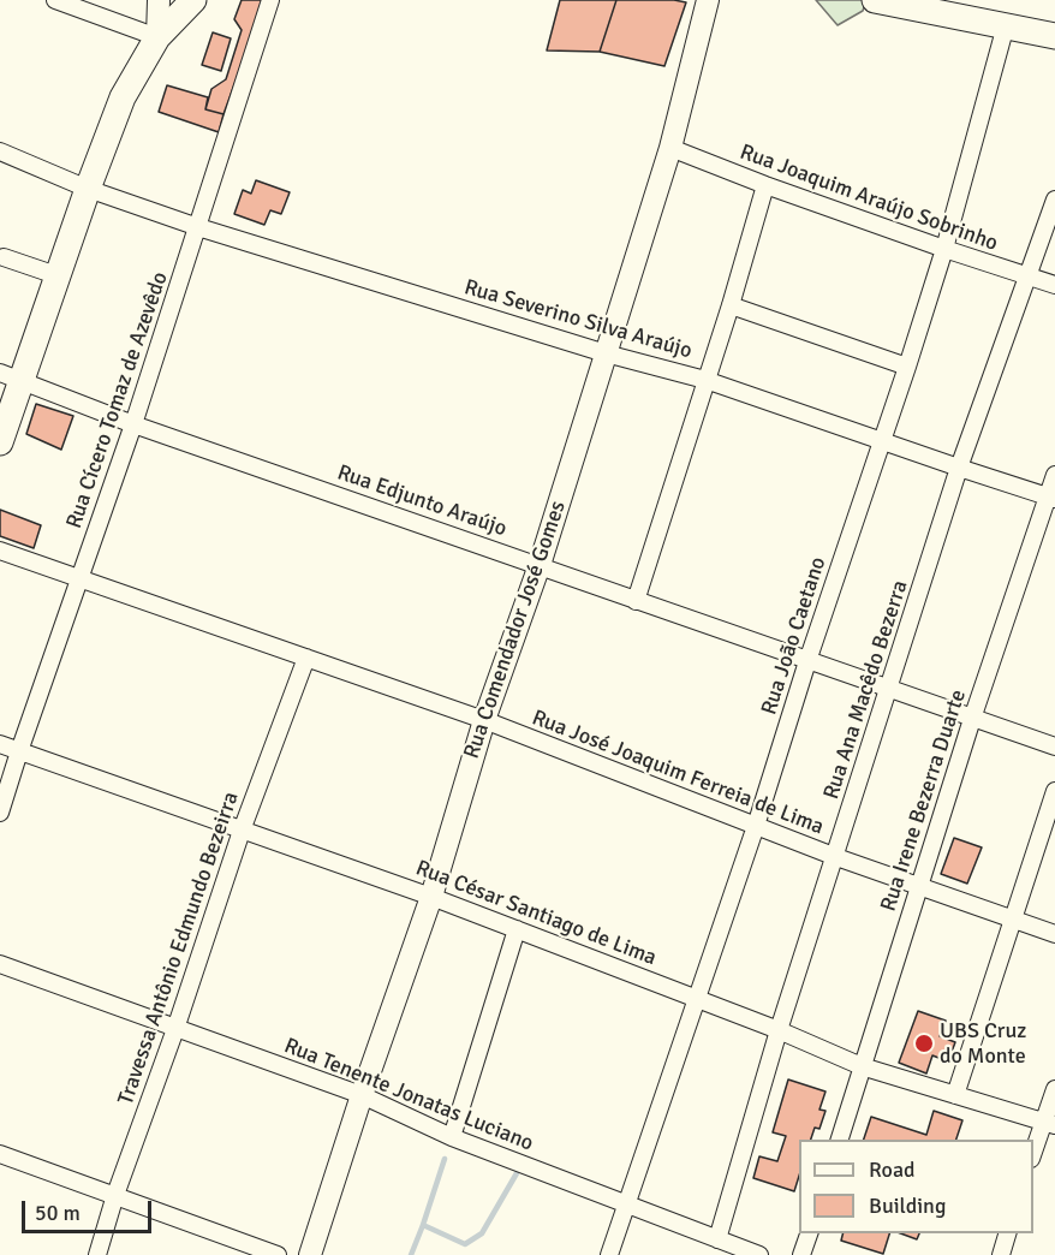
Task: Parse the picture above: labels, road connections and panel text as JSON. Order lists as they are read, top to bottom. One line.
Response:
{"streets":{"street":["Rua Joaquim Araújo Sobrinho","Rua Severino Silva Araújo","Rua Cícero Tomaz de Azevêdo","Rua Edjunto Araújo","Rua Comendador José Gomes","Rua João Caetano","Rua Ana Macêdo Bezerra","Rua José Joaquim Ferreia de Lima","Rua Irene Bezerra Duarte","Rua César Santiago de Lima","Travessa Antônio Edmundo Bezeirra","Rua Tenente Jonatas Luciano"]},"crossings":[["Rua Joaquim Araújo Sobrinho","Rua Comendador José Gomes"],["Rua Joaquim Araújo Sobrinho","Rua João Caetano"],["Rua Joaquim Araújo Sobrinho","Rua Ana Macêdo Bezerra"],["Rua Severino Silva Araújo","Rua Cícero Tomaz de Azevêdo"],["Rua Severino Silva Araújo","Rua Comendador José Gomes"],["Rua Severino Silva Araújo","Rua João Caetano"],["Rua Severino Silva Araújo","Rua Ana Macêdo Bezerra"],["Rua Severino Silva Araújo","Rua Irene Bezerra Duarte"],["Rua Cícero Tomaz de Azevêdo","Rua Edjunto Araújo"],["Rua Cícero Tomaz de Azevêdo","Rua José Joaquim Ferreia de Lima"],["Rua Cícero Tomaz de Azevêdo","Rua César Santiago de Lima"],["Rua Edjunto Araújo","Rua Comendador José Gomes"],["Rua Edjunto Araújo","Rua João Caetano"],["Rua Edjunto Araújo","Rua Ana Macêdo Bezerra"],["Rua Edjunto Araújo","Rua Irene Bezerra Duarte"],["Rua Comendador José Gomes","Rua José Joaquim Ferreia de Lima"],["Rua Comendador José Gomes","Rua César Santiago de Lima"],["Rua Comendador José Gomes","Rua Tenente Jonatas Luciano"],["Rua João Caetano","Rua José Joaquim Ferreia de Lima"],["Rua João Caetano","Rua César Santiago de Lima"],["Rua João Caetano","Rua Tenente Jonatas Luciano"],["Rua Ana Macêdo Bezerra","Rua José Joaquim Ferreia de Lima"],["Rua Ana Macêdo Bezerra","Rua César Santiago de Lima"],["Rua Ana Macêdo Bezerra","Rua Tenente Jonatas Luciano"],["Rua José Joaquim Ferreia de Lima","Rua Irene Bezerra Duarte"],["Rua José Joaquim Ferreia de Lima","Travessa Antônio Edmundo Bezeirra"],["Rua Irene Bezerra Duarte","Rua César Santiago de Lima"],["Rua César Santiago de Lima","Travessa Antônio Edmundo Bezeirra"],["Travessa Antônio Edmundo Bezeirra","Rua Tenente Jonatas Luciano"]],"places":["UBS Cruz do Monte"],"legend":["Road","Building"],"scale_bar":"50 m"}
